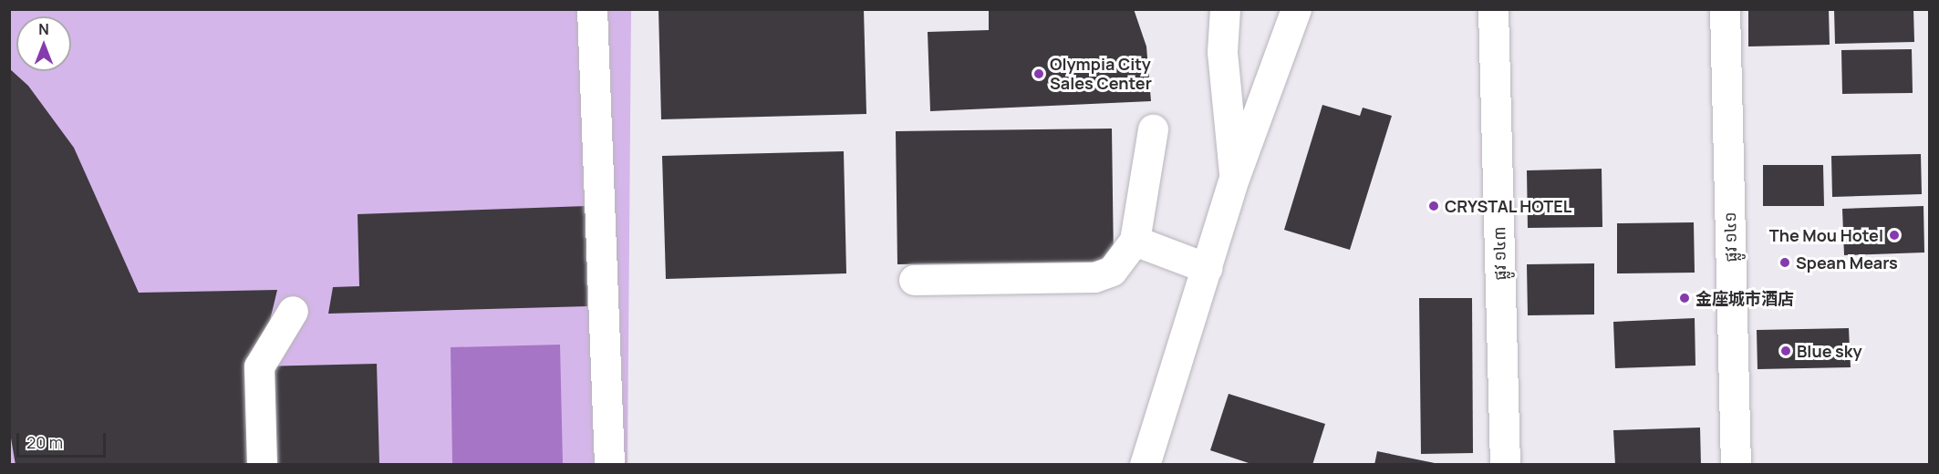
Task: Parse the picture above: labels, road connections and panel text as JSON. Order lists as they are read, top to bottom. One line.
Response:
{"streets":{"street":["ផ្លូវ ១៤១","ផ្លូវ ១៤៣"]},"places":["Olympia City Sales Center","CRYSTAL HOTEL","The Mou Hotel","Spean Mears","金座城市酒店","Blue sky"],"scale_bar":"20 m","north":"top"}
